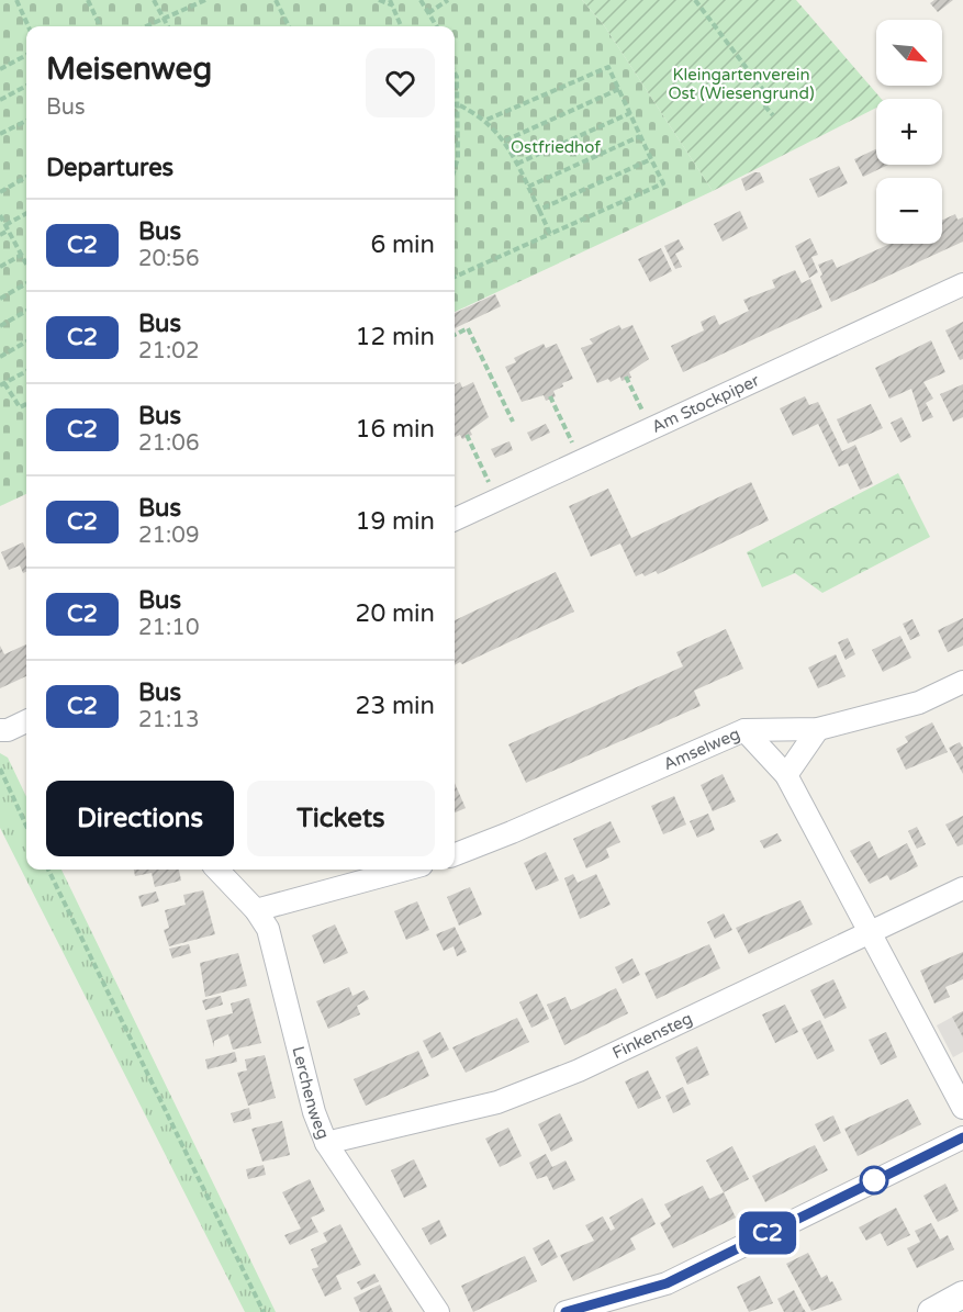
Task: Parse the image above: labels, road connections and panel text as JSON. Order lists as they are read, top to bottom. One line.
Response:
{"streets":{"street":["Am Stockpiper","Amselweg","Finkensteg","Lerchenweg"]},"crossings":[["Finkensteg","Lerchenweg"]],"parks":["Kleingartenverein Ost (Wiesengrund)","Ostfriedhof"],"lines":["bus line C2"],"north":"bottom right","page":{"on_map":"C2","map_buttons":["+","−"],"heading":[["Meisenweg","Bus"],"Departures"],"list":[{"mark":"C2","name":"Bus","note":"20:56","value":"6 min"},{"mark":"C2","name":"Bus","note":"21:02","value":"12 min"},{"mark":"C2","name":"Bus","note":"21:06","value":"16 min"},{"mark":"C2","name":"Bus","note":"21:09","value":"19 min"},{"mark":"C2","name":"Bus","note":"21:10","value":"20 min"},{"mark":"C2","name":"Bus","note":"21:13","value":"23 min"}],"buttons":["Directions","Tickets"]}}
